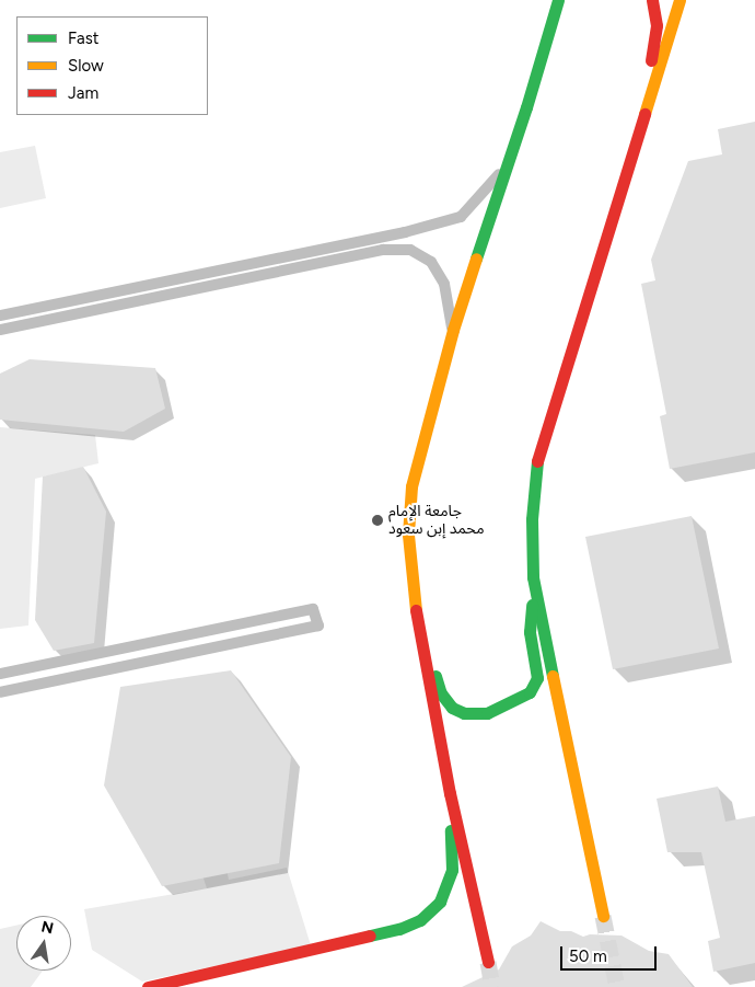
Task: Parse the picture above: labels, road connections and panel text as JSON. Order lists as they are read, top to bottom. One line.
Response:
{"places":["جامعة الإمام محمد إبن سعود"],"legend":["Fast","Slow","Jam"],"scale_bar":"50 m","north":"top"}
